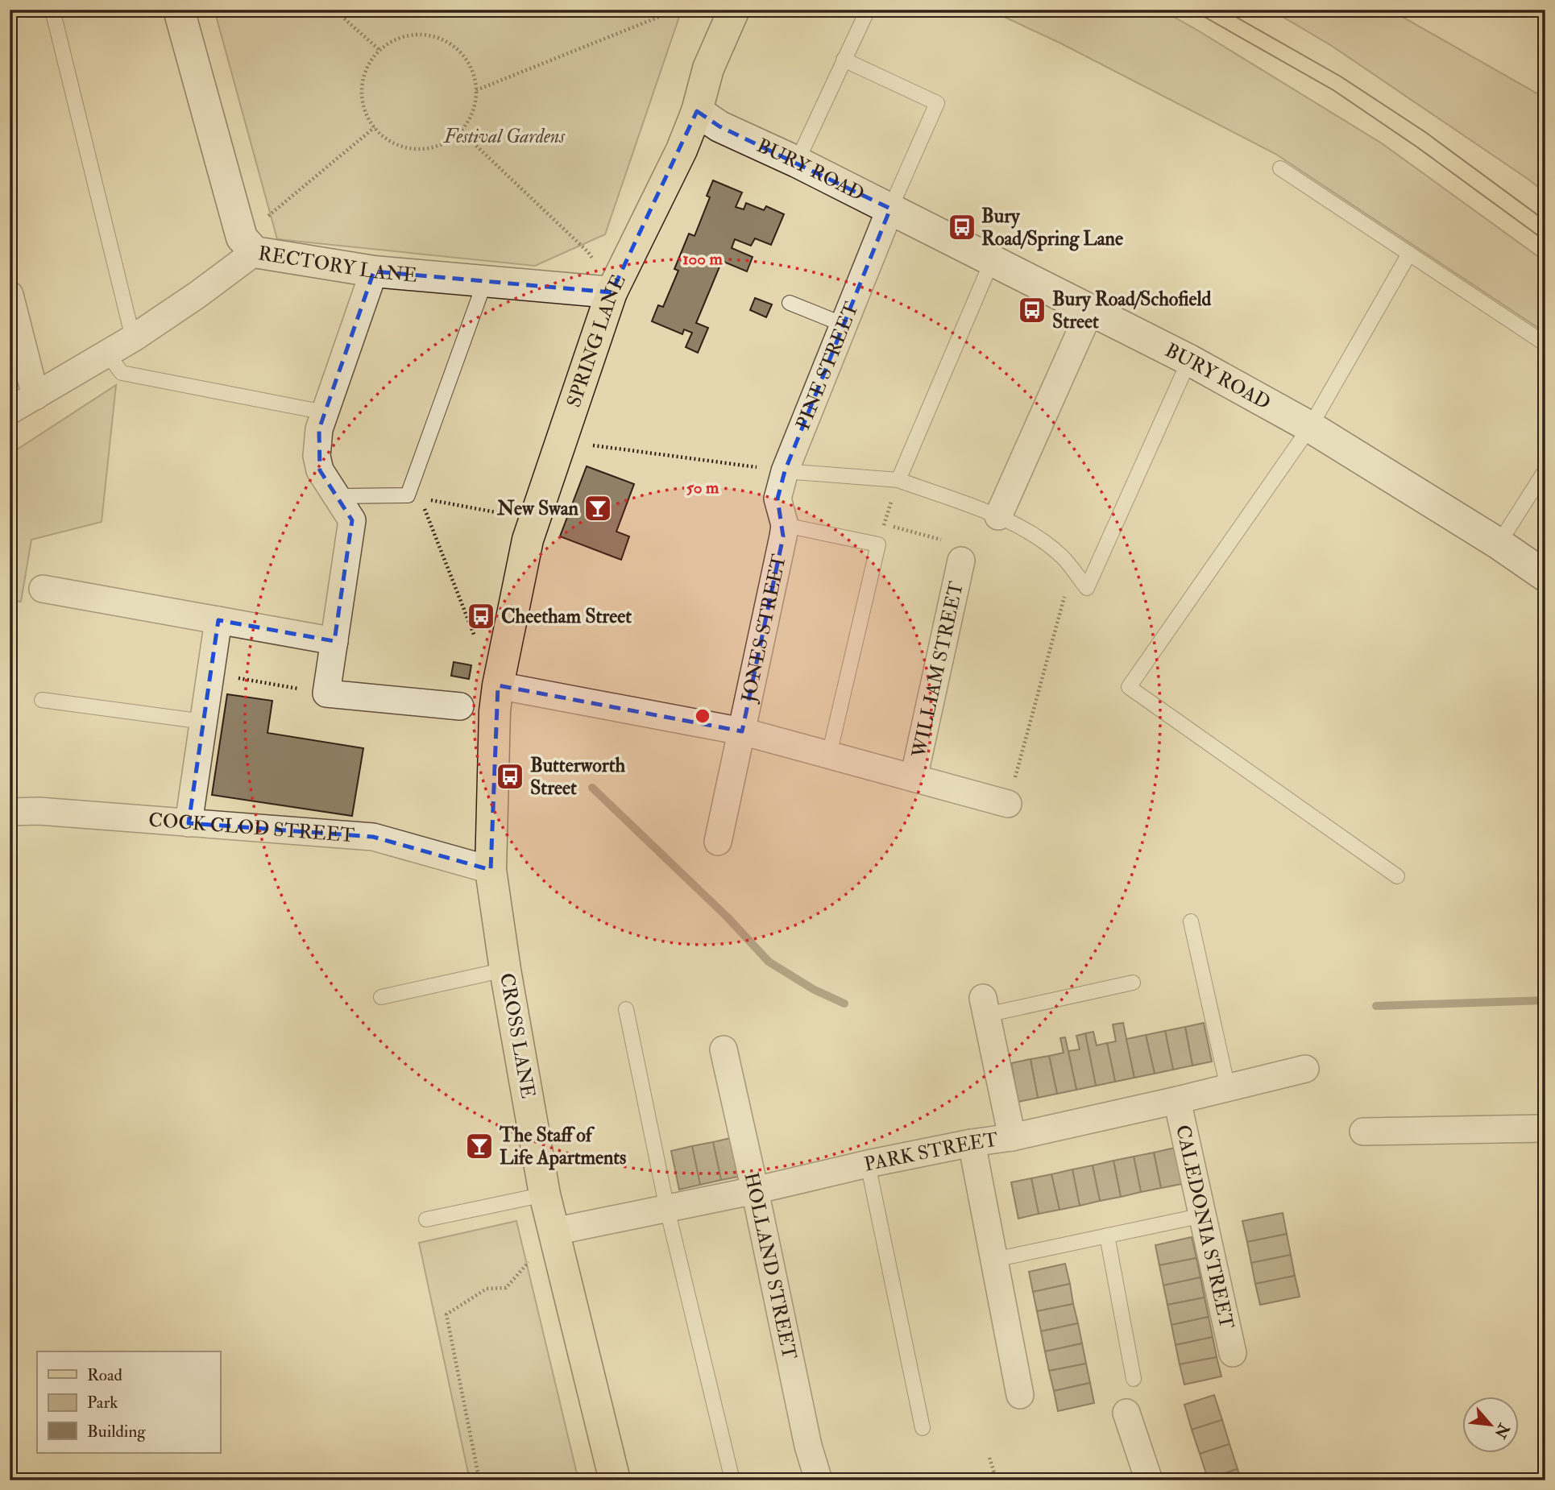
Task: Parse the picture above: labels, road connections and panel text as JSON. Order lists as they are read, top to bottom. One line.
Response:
{"streets":{"main road":["SPRING LANE","CROSS LANE"],"street":["BURY ROAD","RECTORY LANE","PINE STREET","JONES STREET","WILLIAM STREET","COCK CLOD STREET","PARK STREET","CALEDONIA STREET","HOLLAND STREET"]},"crossings":[["BURY ROAD","SPRING LANE"],["BURY ROAD","PINE STREET"],["RECTORY LANE","SPRING LANE"],["SPRING LANE","CROSS LANE"],["PINE STREET","JONES STREET"],["COCK CLOD STREET","CROSS LANE"],["CROSS LANE","PARK STREET"],["PARK STREET","CALEDONIA STREET"],["PARK STREET","HOLLAND STREET"]],"parks":["Festival Gardens"],"places":{"bus stop":["Bury Road/Spring Lane","Bury Road/Schofield Street","Cheetham Street","Butterworth Street"],"bar":["New Swan","The Staff of Life Apartments"]},"legend":["Road","Park","Building"],"north":"bottom right","rings":["100 m","50 m"]}
